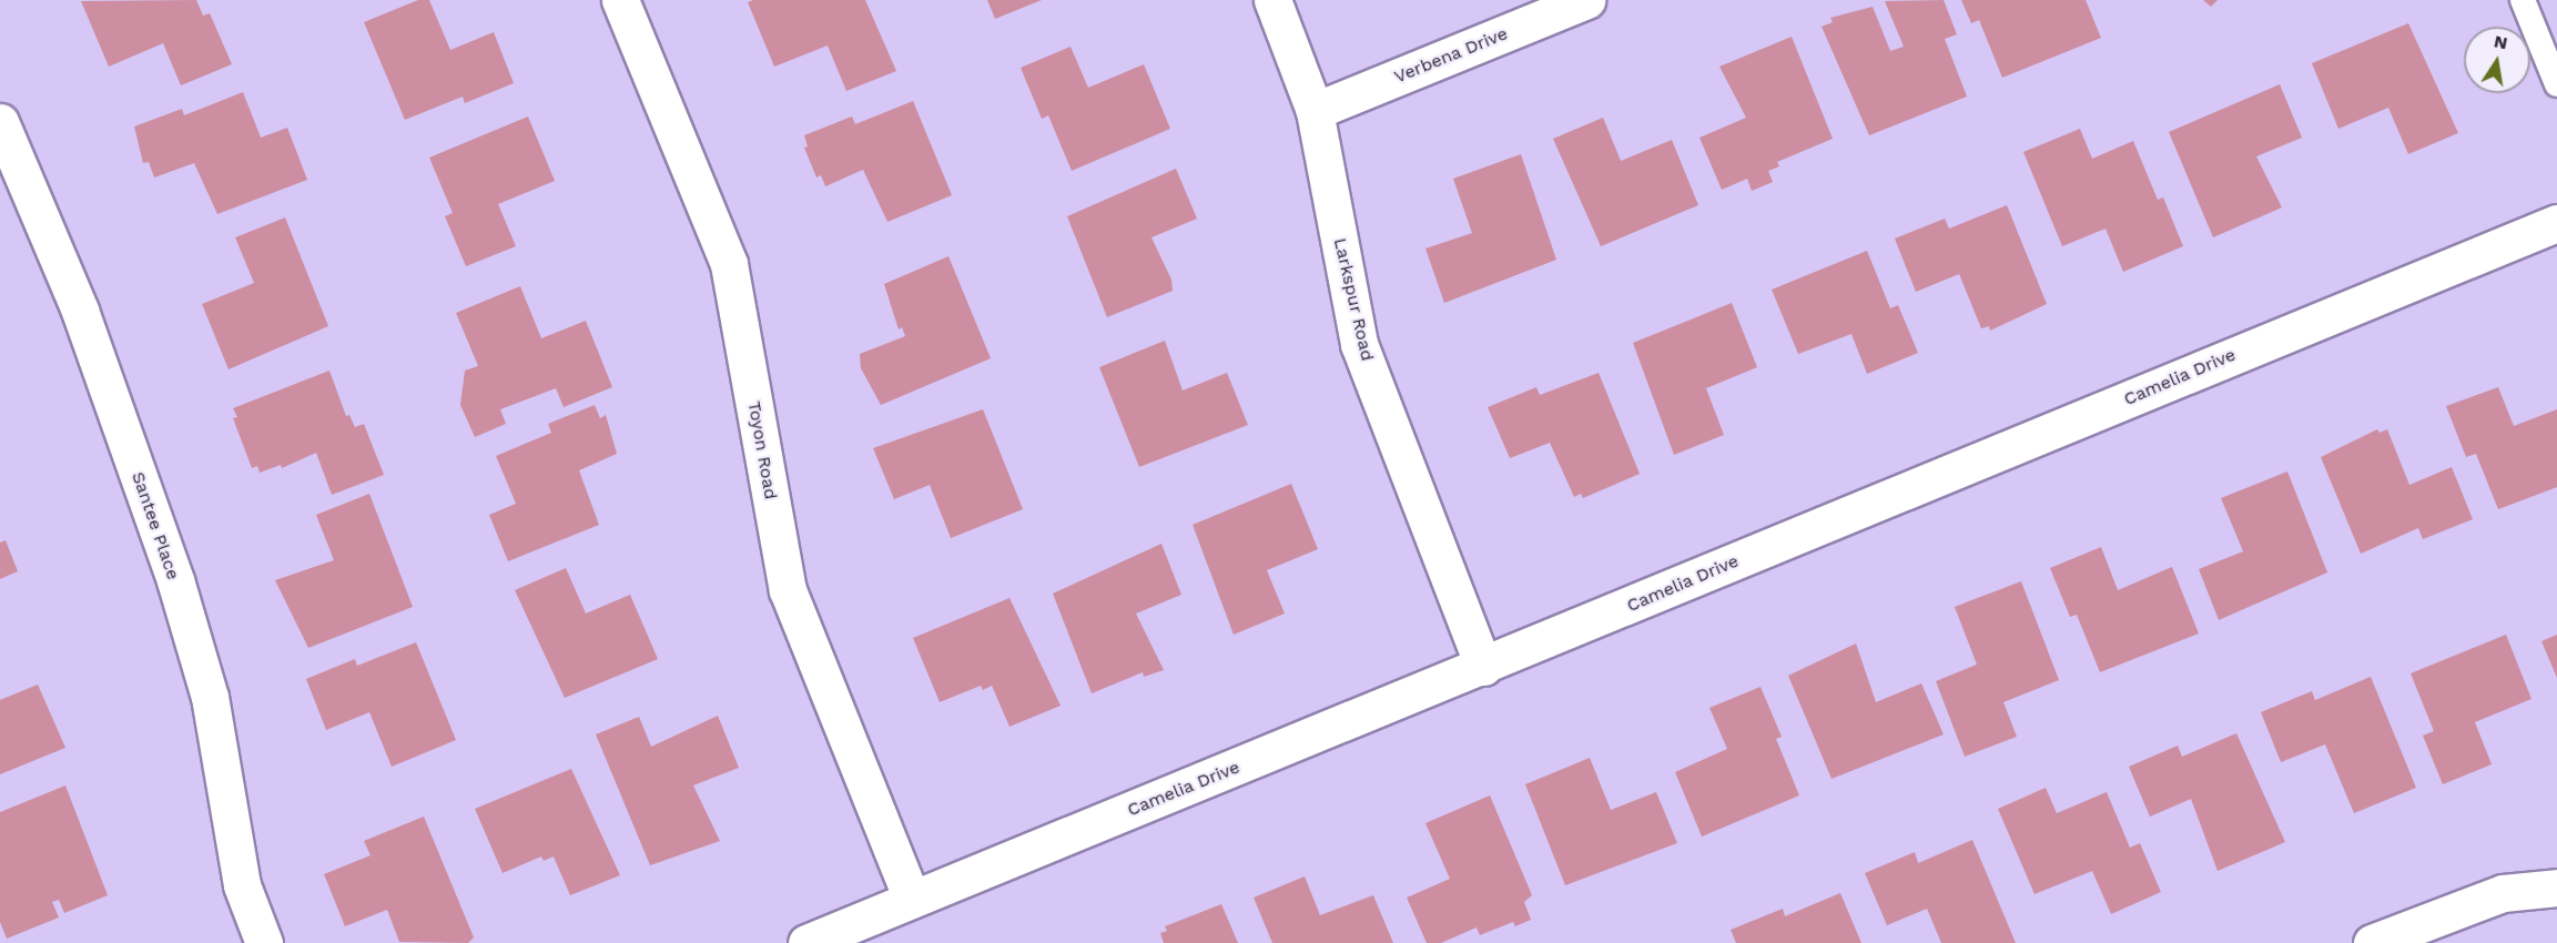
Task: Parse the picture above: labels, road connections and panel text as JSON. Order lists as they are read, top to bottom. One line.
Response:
{"streets":{"street":["Verbena Drive","Larkspur Road","Camelia Drive","Toyon Road","Santee Place"]},"crossings":[["Verbena Drive","Larkspur Road"],["Larkspur Road","Camelia Drive"],["Camelia Drive","Toyon Road"]],"north":"top"}
